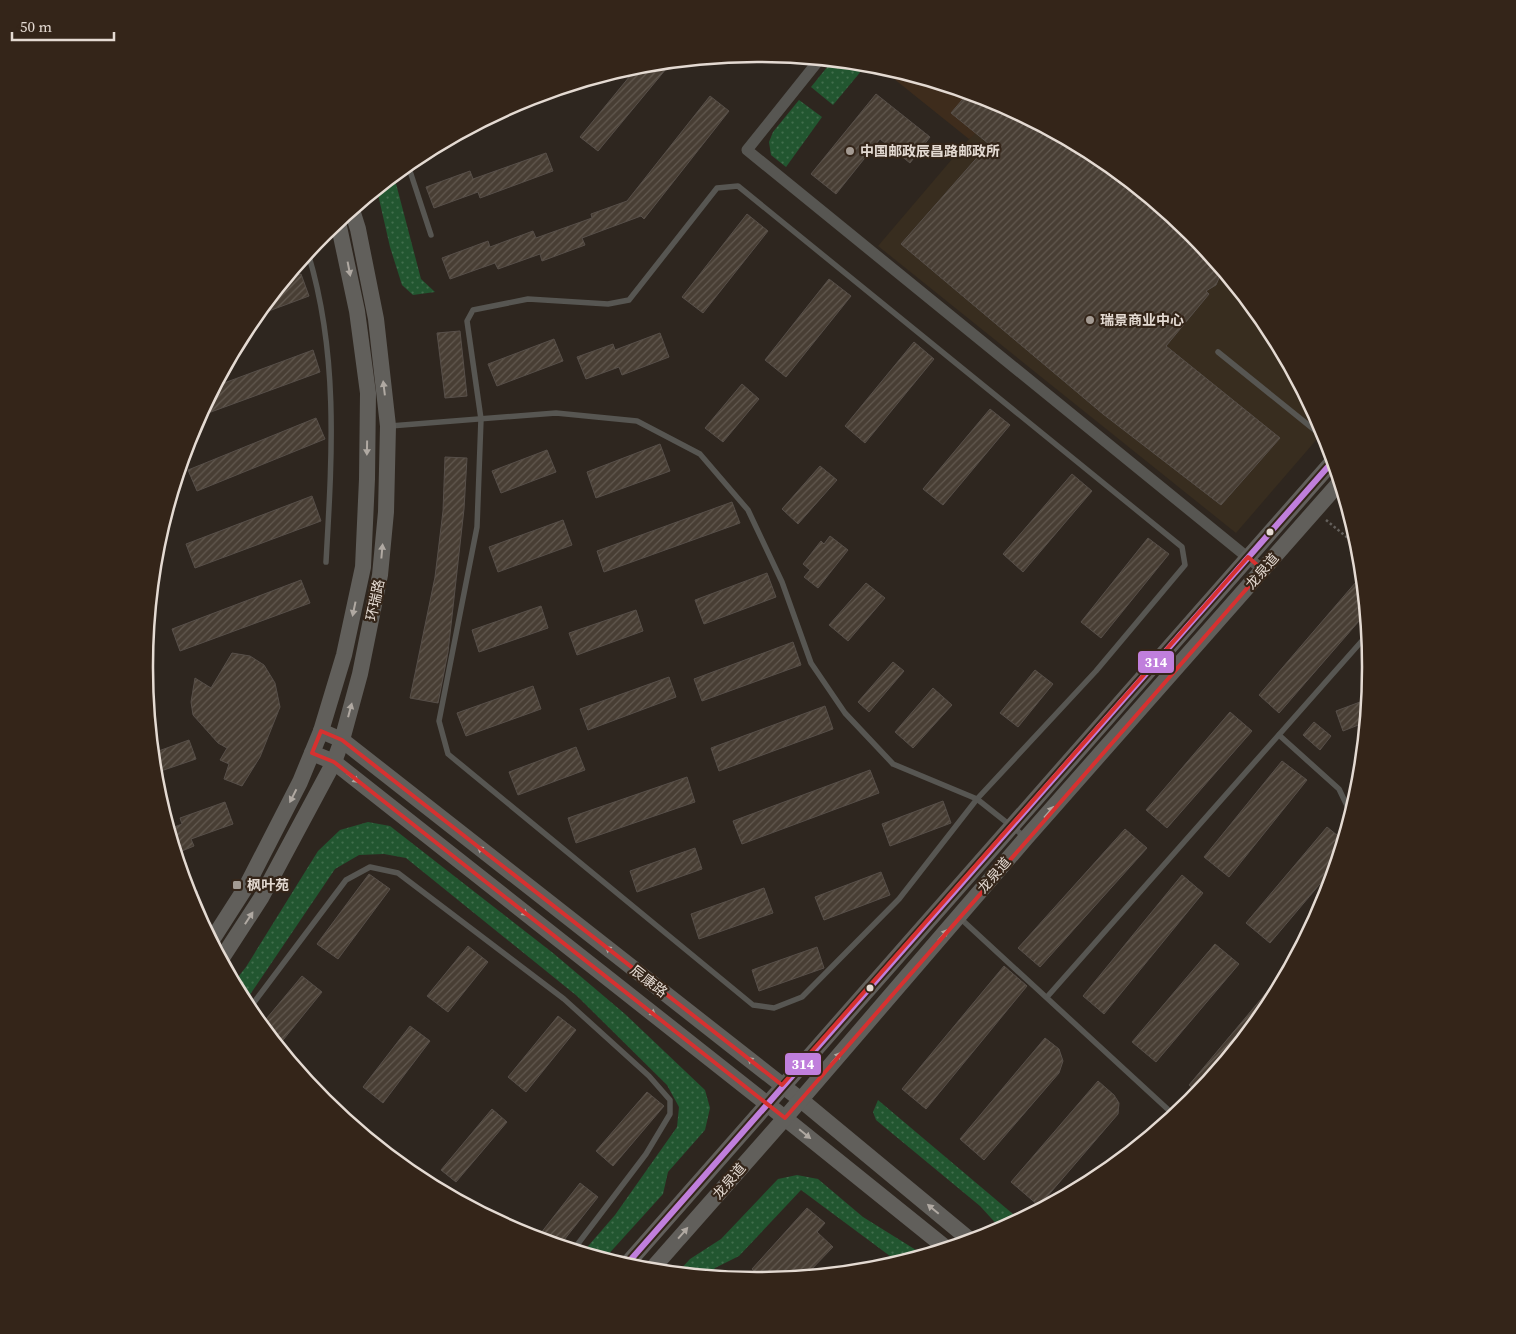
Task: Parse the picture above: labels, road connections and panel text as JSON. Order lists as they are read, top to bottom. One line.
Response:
{"streets":{"street":["龙泉道","环瑞路","辰康路"]},"crossings":[["龙泉道","辰康路"],["环瑞路","辰康路"]],"places":{"other":["中国邮政辰昌路邮政所","瑞景商业中心"],"transit":["枫叶苑"]},"lines":["transit line 314"],"scale_bar":"50 m"}
